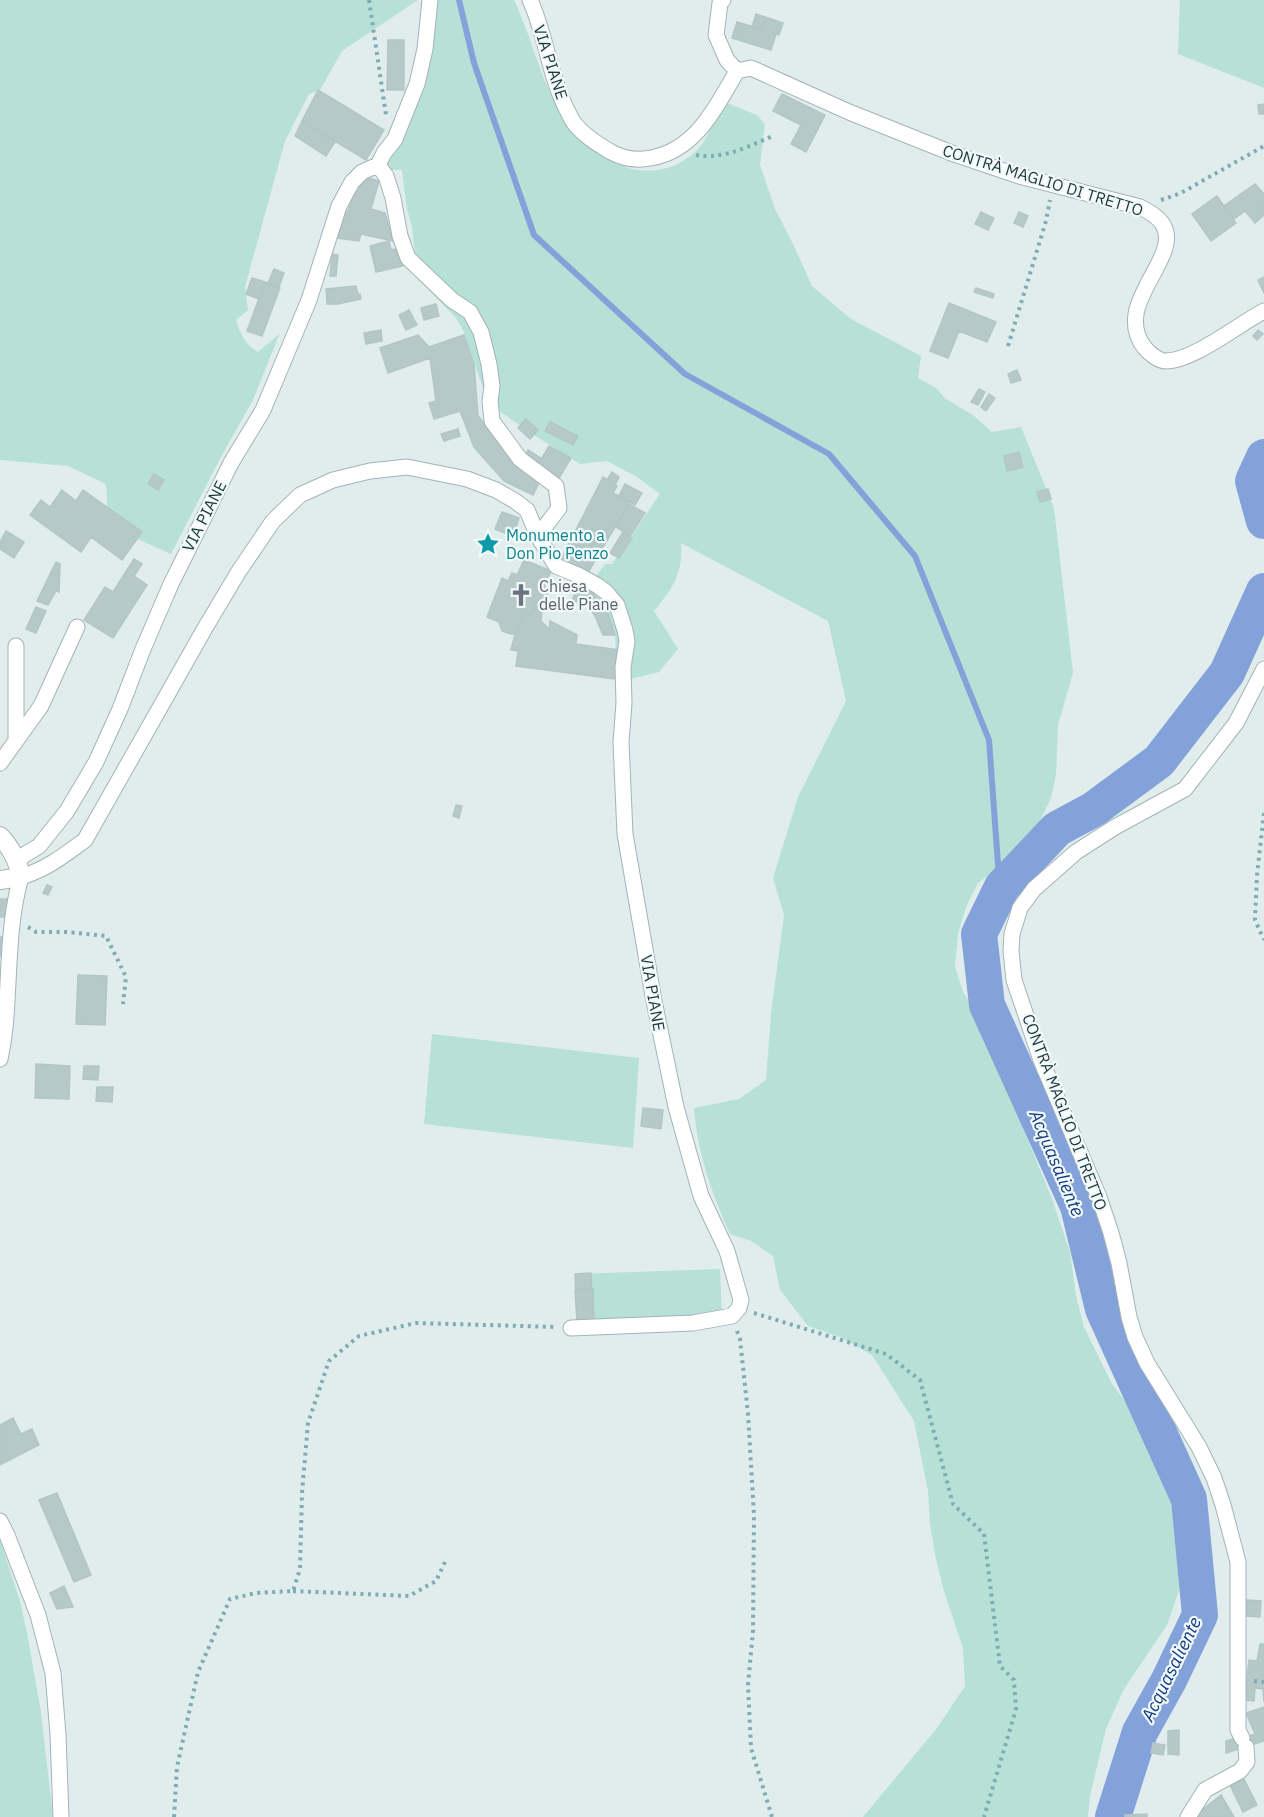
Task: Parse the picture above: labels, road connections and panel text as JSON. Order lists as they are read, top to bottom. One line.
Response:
{"streets":{"street":["VIA PIANE","CONTRÀ MAGLIO DI TRETTO"]},"water":["Acquasaliente"],"places":{"place":["Monumento a Don Pio Penzo"],"church":["Chiesa delle Piane"]}}
